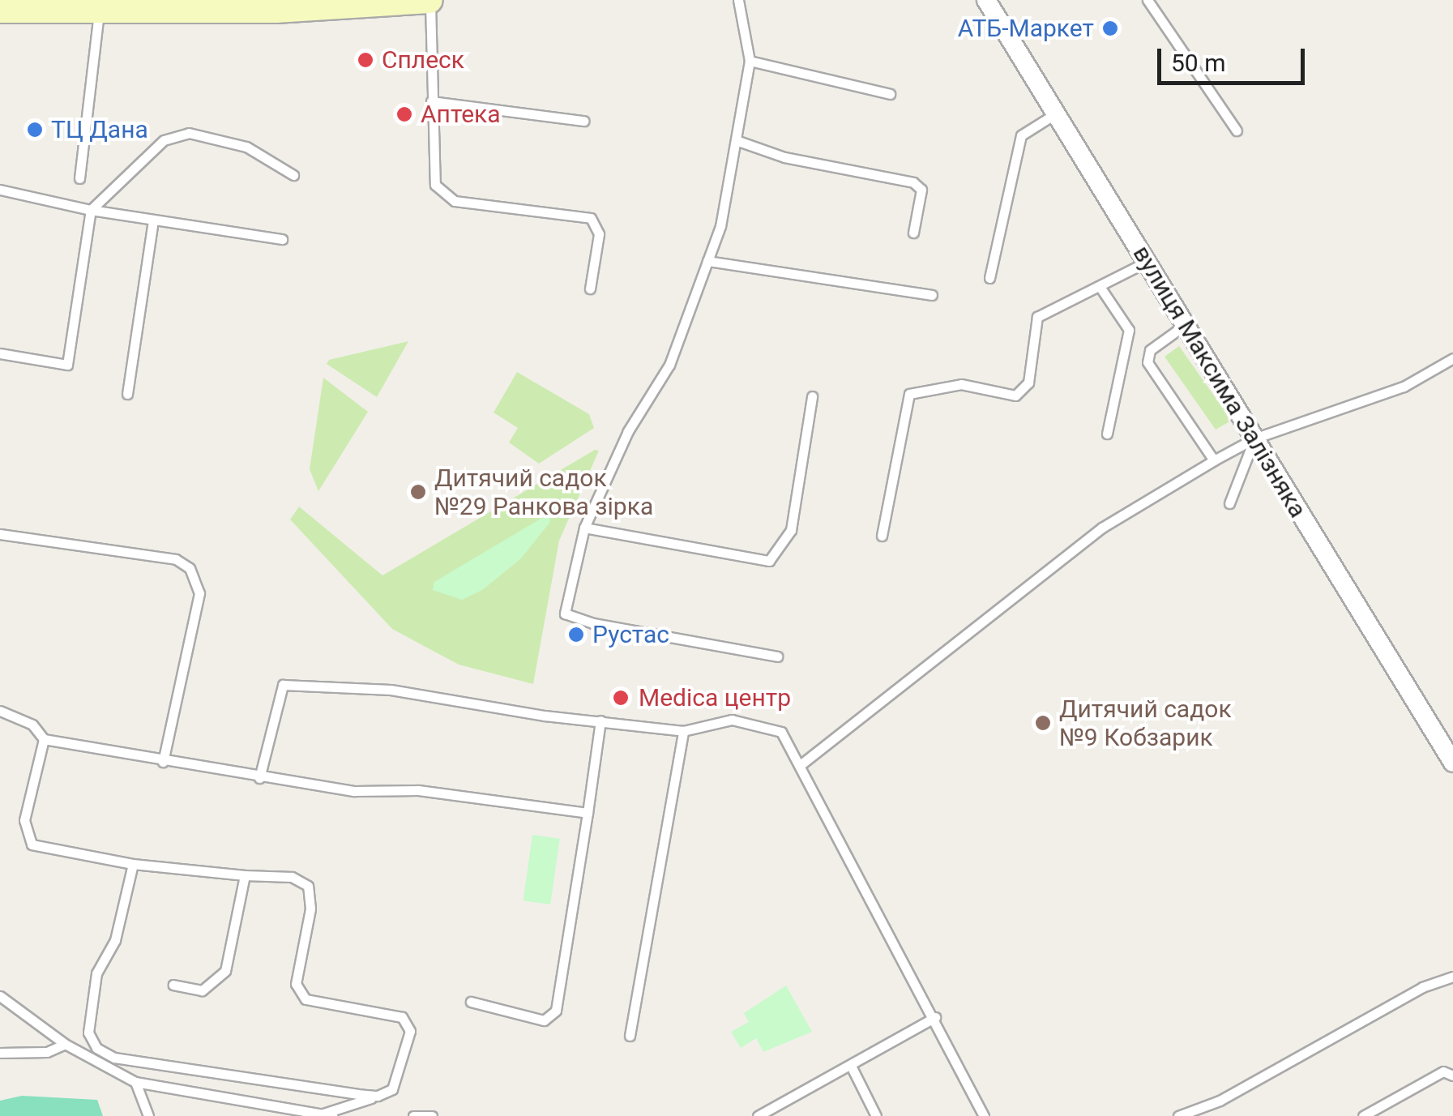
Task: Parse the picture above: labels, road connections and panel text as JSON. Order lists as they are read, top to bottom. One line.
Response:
{"streets":{"street":["вулиця Максима Залізняка"]},"places":["АТБ-Маркет","Сплеск","Аптека","ТЦ Дана","Дитячий садок №29 Ранкова зірка","Рустас","Medica центр","Дитячий садок №9 Кобзарик"],"scale_bar":"50 m"}
